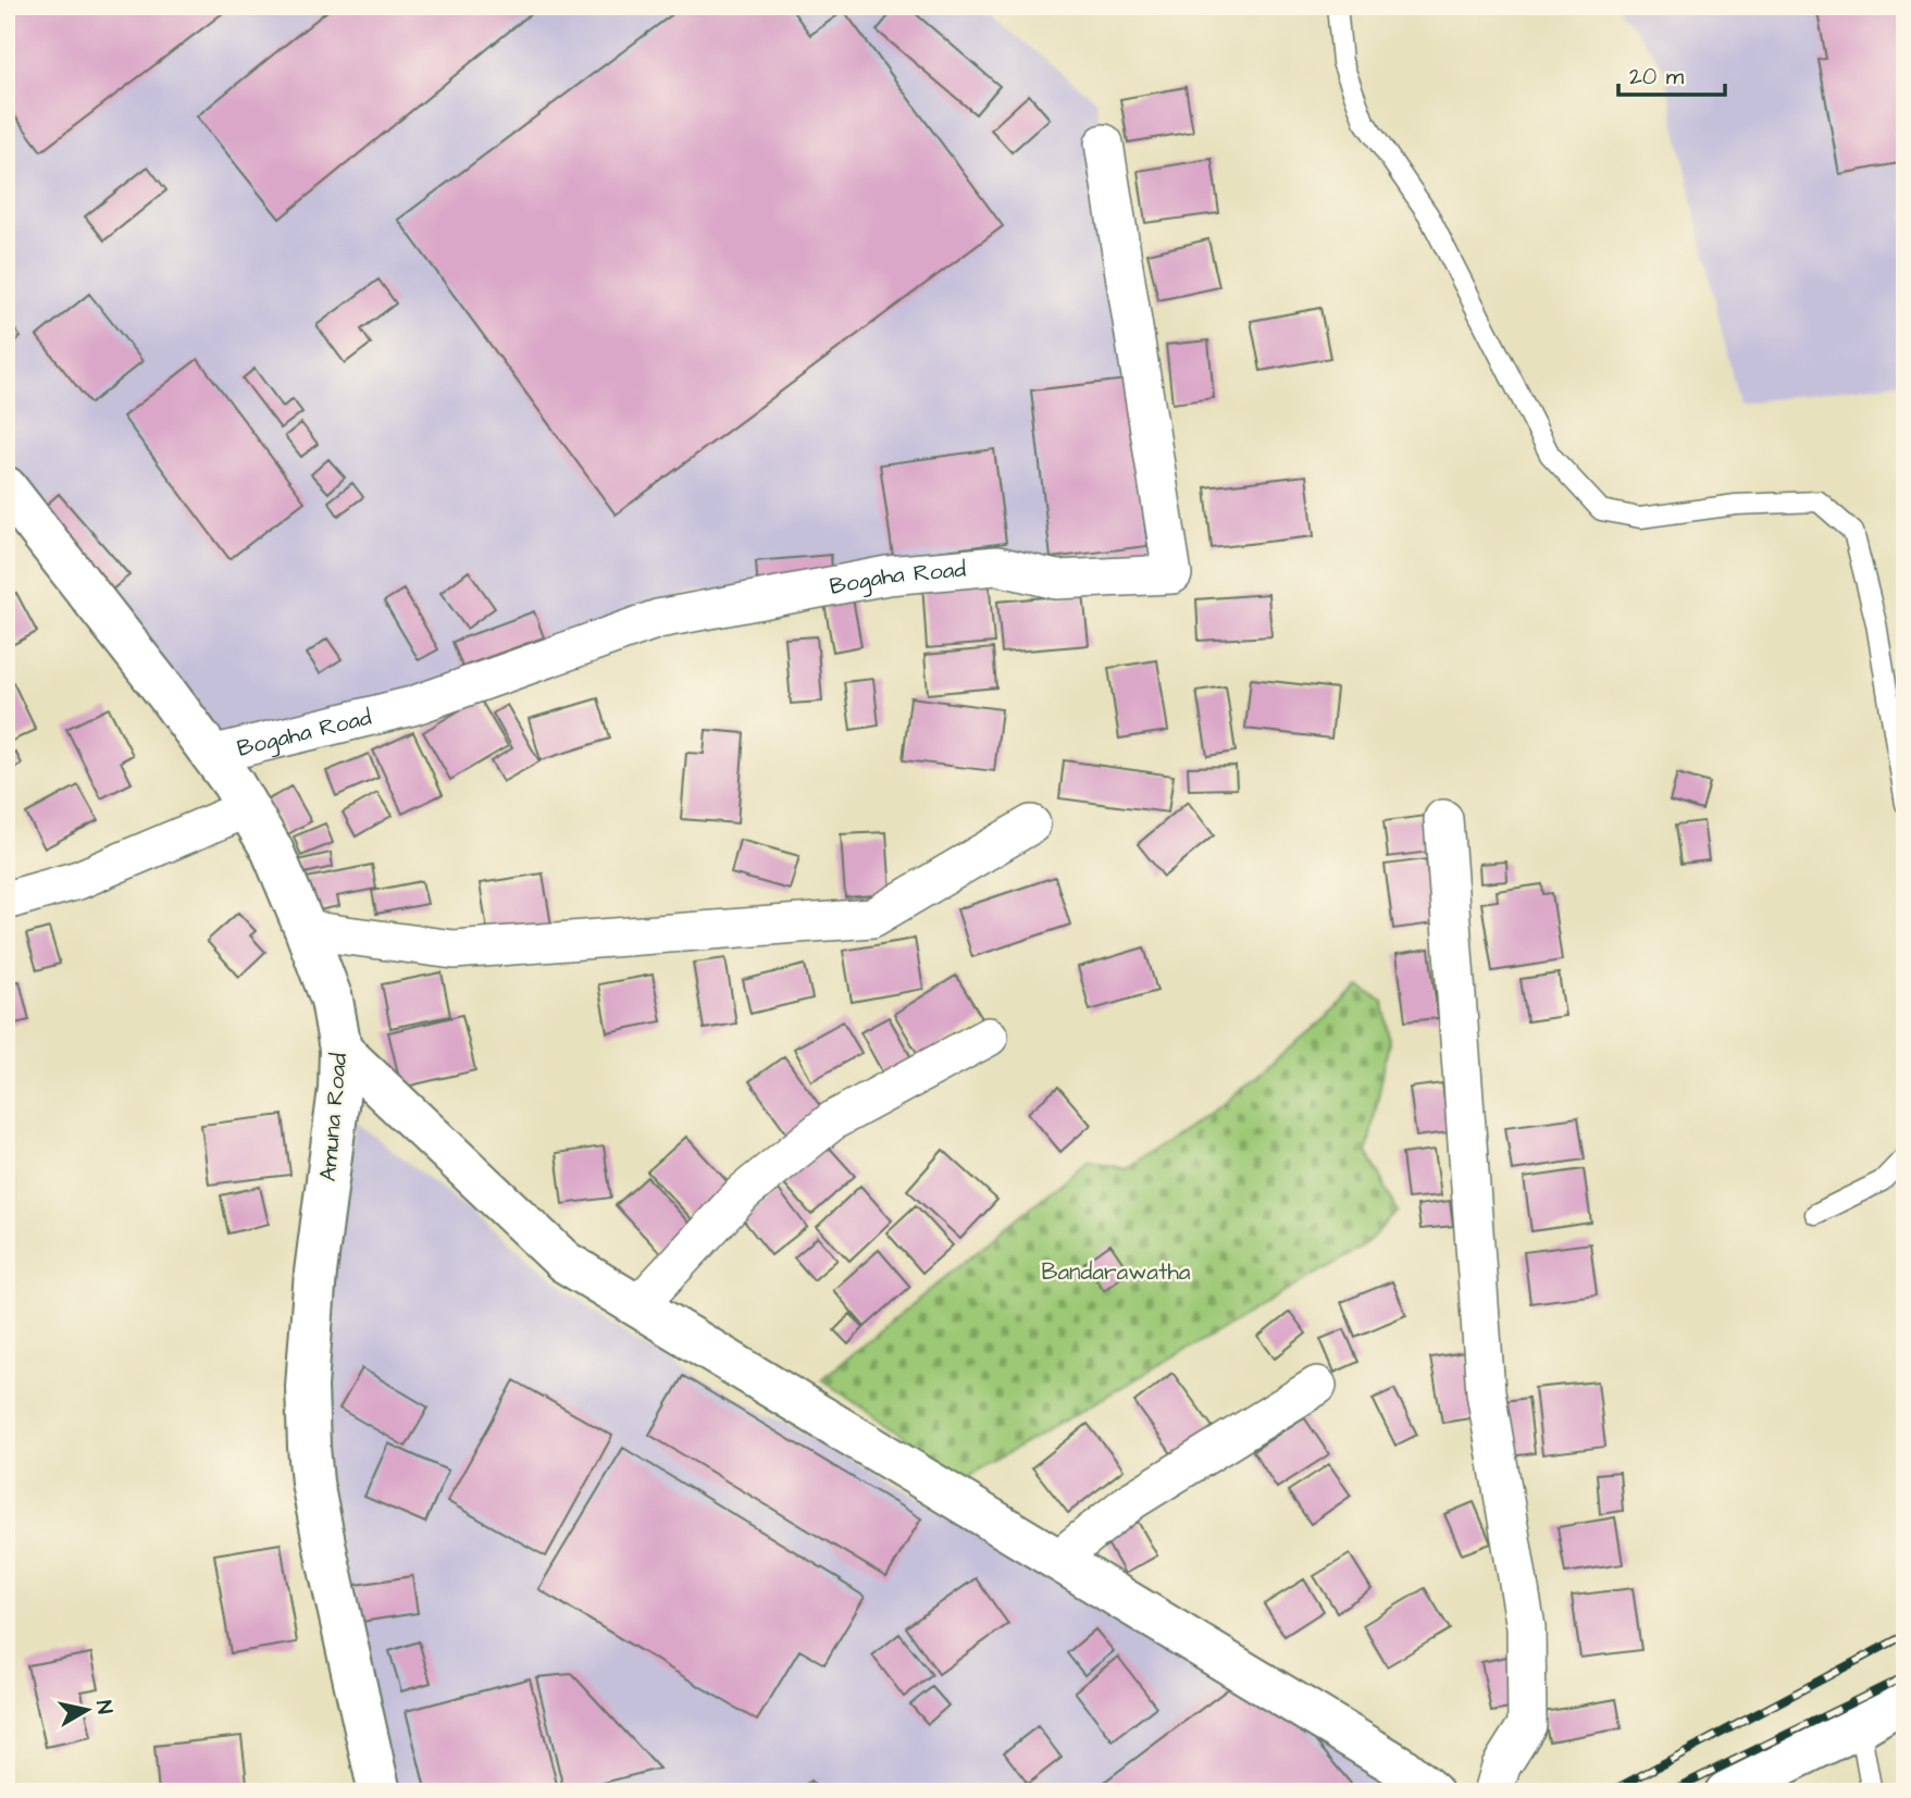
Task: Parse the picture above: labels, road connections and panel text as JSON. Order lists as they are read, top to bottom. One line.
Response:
{"streets":{"street":["Bogaha Road","Amuna Road"]},"crossings":[["Bogaha Road","Amuna Road"]],"parks":["Bandarawatha"],"scale_bar":"20 m","north":"right"}
